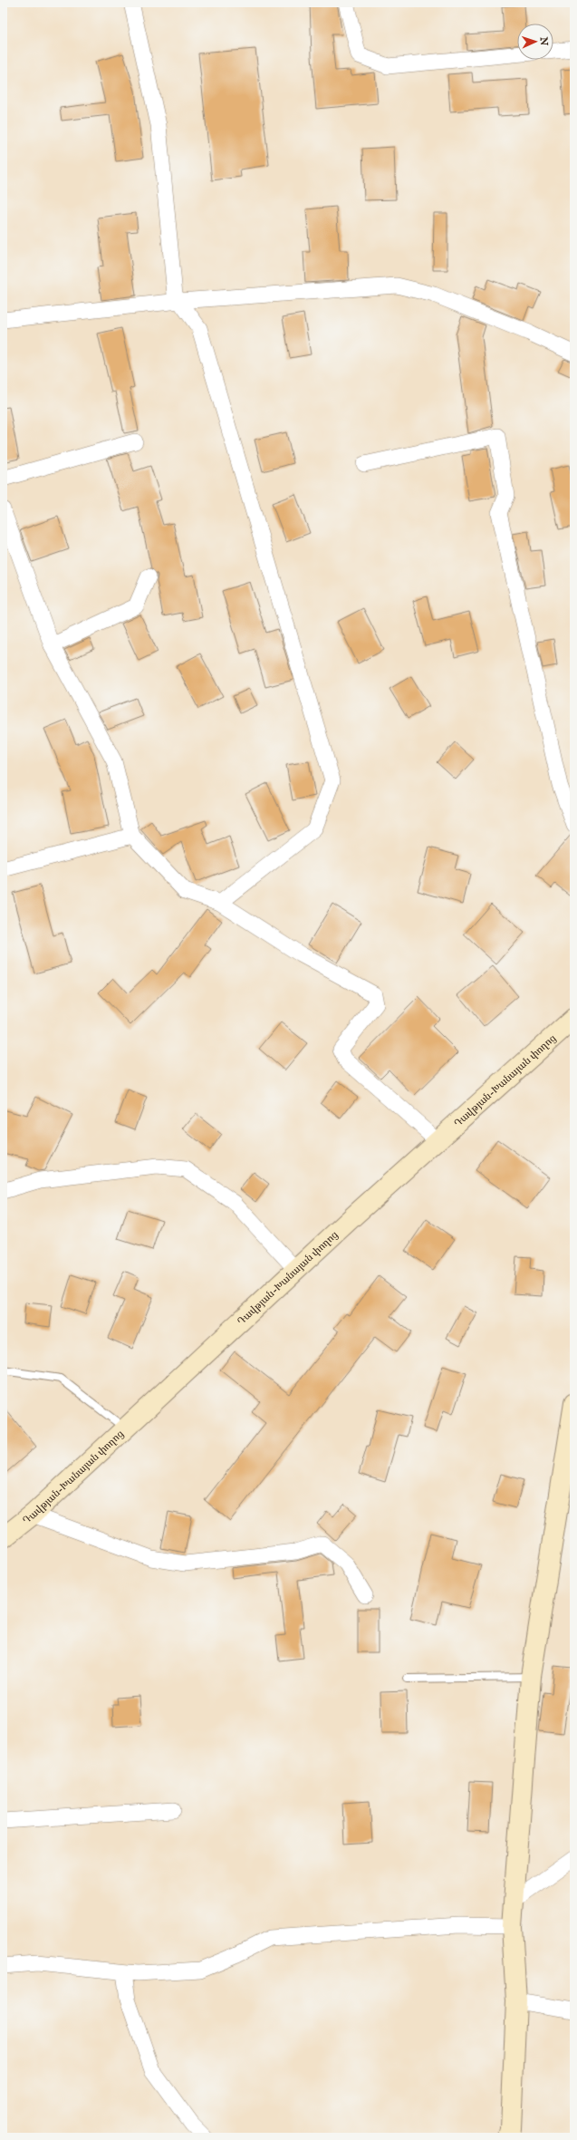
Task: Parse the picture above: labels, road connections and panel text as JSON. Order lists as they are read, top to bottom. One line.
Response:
{"streets":{"street":["Դավթյան-Խանայան փողոց"]},"north":"right"}
